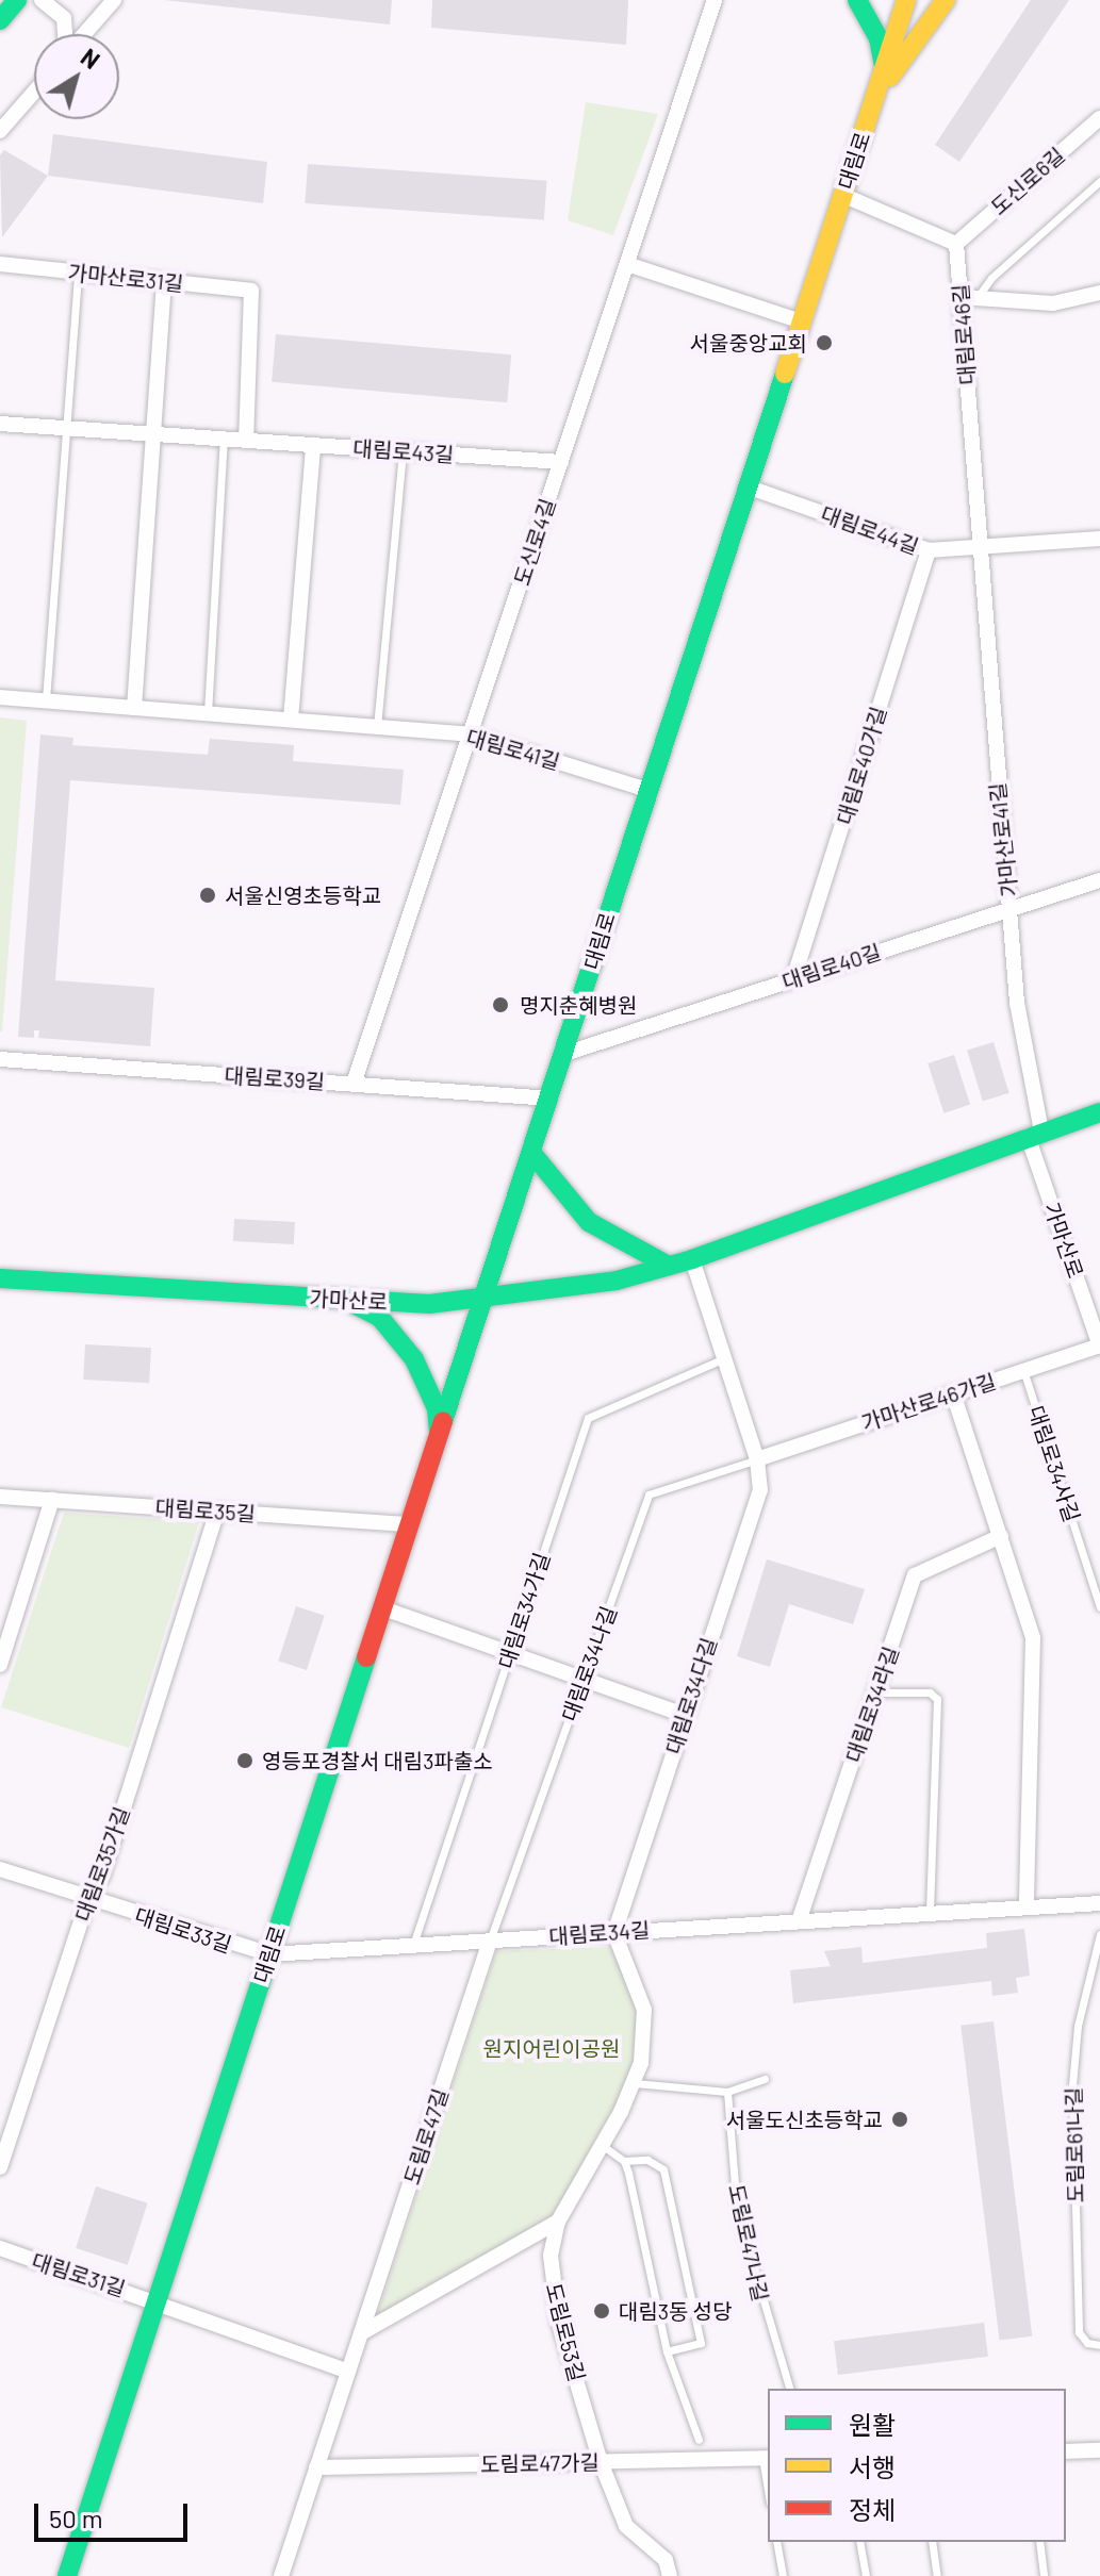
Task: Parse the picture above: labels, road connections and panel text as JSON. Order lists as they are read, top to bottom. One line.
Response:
{"streets":{"street":["대림로","도신로6길","가마산로31길","대림로46길","대림로43길","대림로44길","도신로4길","대림로41길","대림로40가길","가마산로41길","대림로40길","대림로39길","가마산로","가마산로46가길","대림로35길","대림로34다길","대림로34라길","대림로35가길","대림로33길","대림로34길","도림로47길","대림로31길","도림로53길","도림로47가길"],"lane":["대림로34사길","대림로34가길","대림로34나길","도림로61나길","도림로47나길"]},"crossings":[["대림로","대림로44길"],["대림로","대림로41길"],["대림로","대림로40길"],["대림로","대림로39길"],["대림로","가마산로"],["대림로","대림로35길"],["대림로","대림로33길"],["대림로","대림로34길"],["대림로","대림로31길"],["도신로6길","대림로46길"],["가마산로31길","대림로43길"],["대림로46길","대림로44길"],["대림로46길","가마산로41길"],["대림로43길","도신로4길"],["대림로44길","대림로40가길"],["대림로44길","가마산로41길"],["도신로4길","대림로41길"],["도신로4길","대림로39길"],["대림로40가길","대림로40길"],["가마산로41길","대림로40길"],["가마산로41길","가마산로"],["가마산로","가마산로46가길"],["가마산로46가길","대림로34사길"],["가마산로46가길","대림로34나길"],["가마산로46가길","대림로34다길"],["대림로35길","대림로35가길"],["대림로34가길","대림로34길"],["대림로34나길","대림로34다길"],["대림로34나길","대림로34길"],["대림로34나길","도림로47길"],["대림로34다길","대림로34길"],["대림로34다길","도림로53길"],["대림로34라길","대림로34길"],["대림로35가길","대림로33길"],["대림로33길","대림로34길"],["대림로34길","도림로47길"],["대림로34길","도림로53길"],["도림로47길","도림로47가길"],["도림로53길","도림로47가길"]],"parks":["원지어린이공원"],"places":["서울중앙교회","서울신영초등학교","명지춘혜병원","영등포경찰서 대림3파출소","서울도신초등학교","대림3동 성당"],"legend":["원활","서행","정체"],"scale_bar":"50 m","north":"top right"}
